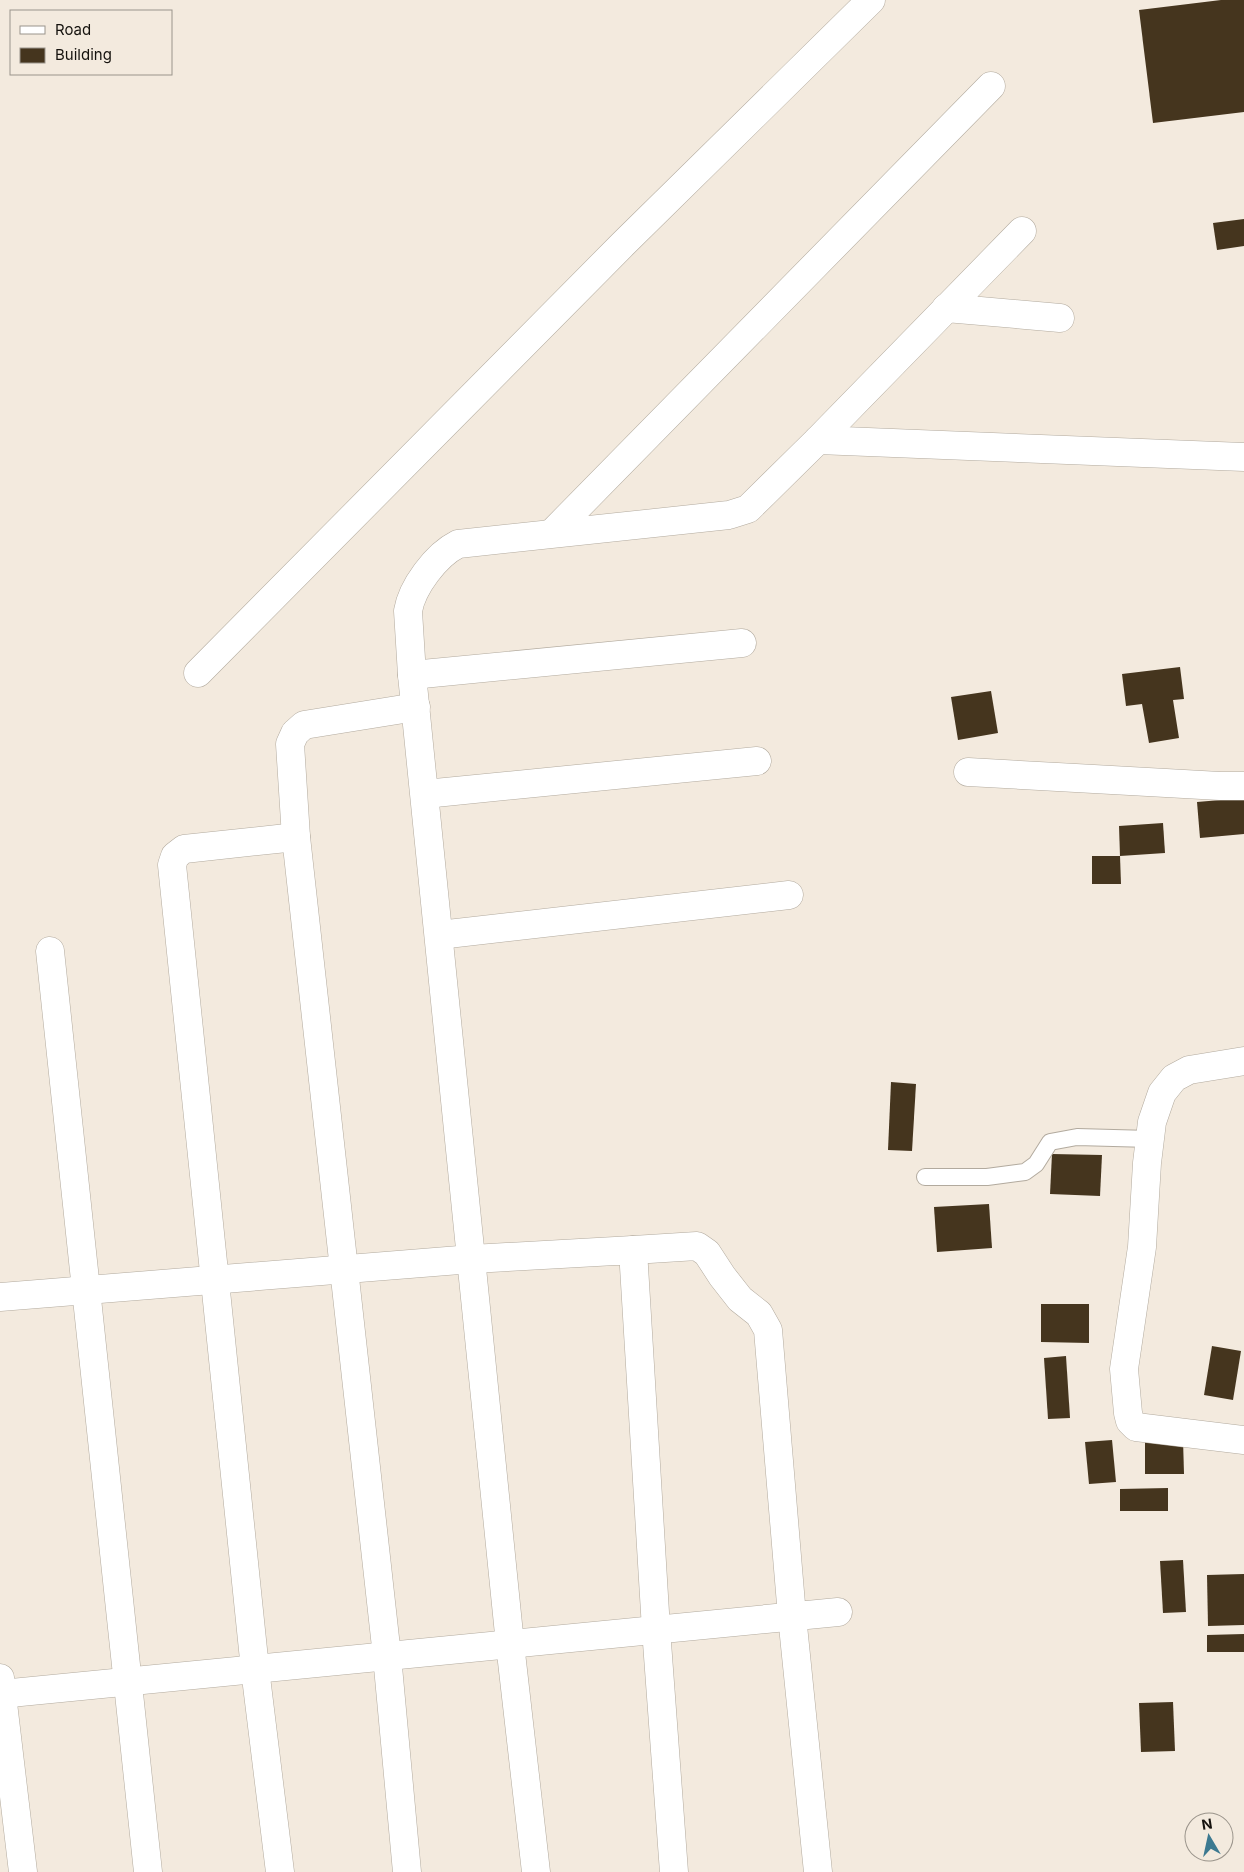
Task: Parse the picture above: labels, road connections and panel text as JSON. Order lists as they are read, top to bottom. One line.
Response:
{"legend":["Road","Building"],"north":"top"}
